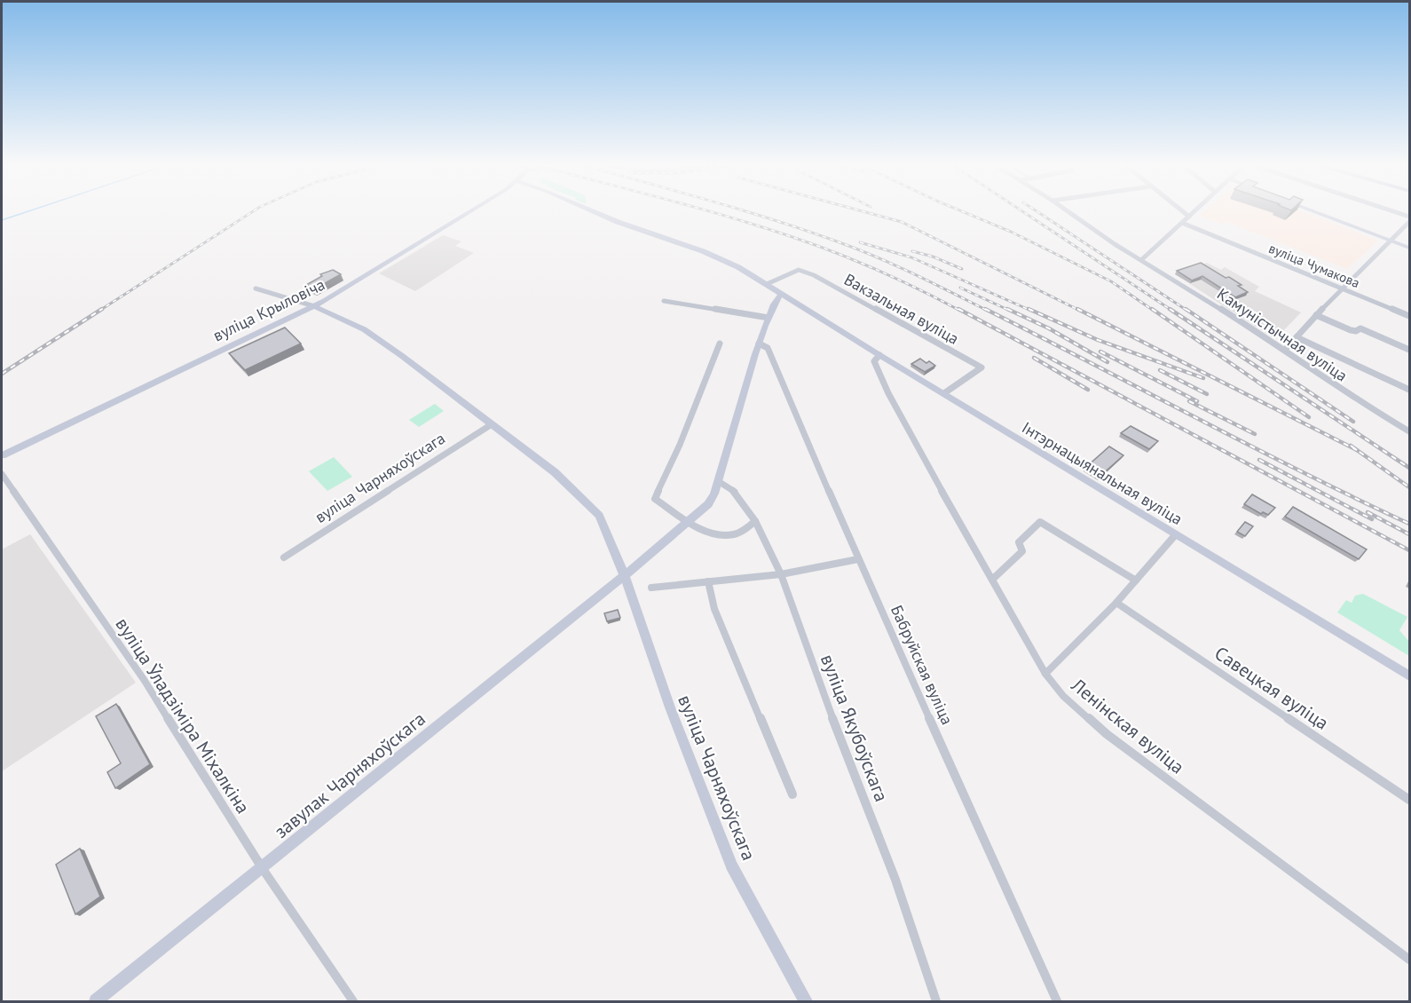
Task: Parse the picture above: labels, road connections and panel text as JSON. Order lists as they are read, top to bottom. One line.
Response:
{"streets":{"street":["вуліца Чумакова","Вакзальная вуліца","вуліца Крыловіча","Камуністычная вуліца","Інтэрнацыянальная вуліца","вуліца Чарняхоўскага","Бабруйская вуліца","Савецкая вуліца","вуліца Ўладзіміра Міхалкіна","Ленінская вуліца","вуліца Якубоўскага","завулак Чарняхоўскага"]},"crossings":[["Вакзальная вуліца","Інтэрнацыянальная вуліца"],["вуліца Крыловіча","вуліца Чарняхоўскага"],["Інтэрнацыянальная вуліца","Ленінская вуліца"],["вуліца Чарняхоўскага","завулак Чарняхоўскага"],["вуліца Ўладзіміра Міхалкіна","завулак Чарняхоўскага"]]}
